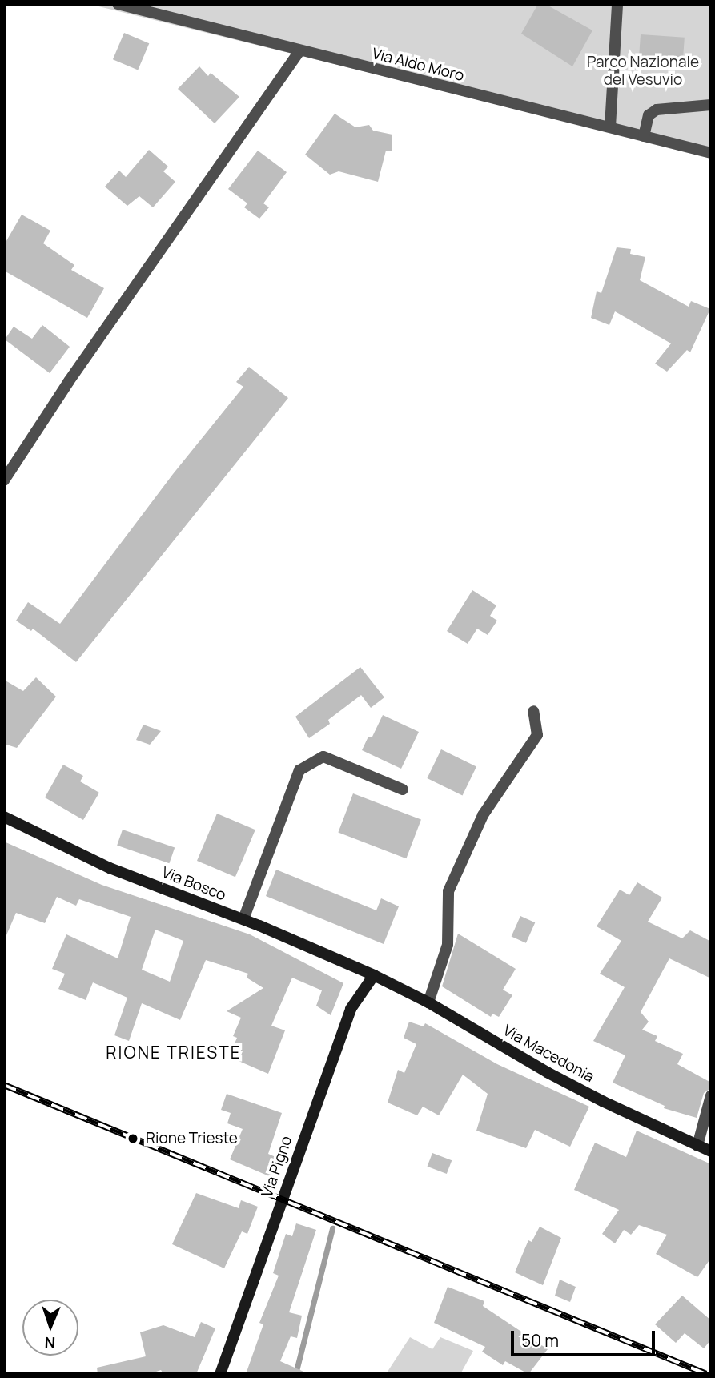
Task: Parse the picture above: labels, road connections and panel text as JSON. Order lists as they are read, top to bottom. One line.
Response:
{"streets":{"main road":["Via Bosco","Via Macedonia","Via Pigno"],"street":["Via Aldo Moro"]},"crossings":[["Via Bosco","Via Macedonia"],["Via Bosco","Via Pigno"],["Via Macedonia","Via Pigno"]],"districts":["RIONE TRIESTE"],"parks":["Parco Nazionale del Vesuvio"],"places":["Rione Trieste"],"scale_bar":"50 m","north":"bottom"}
